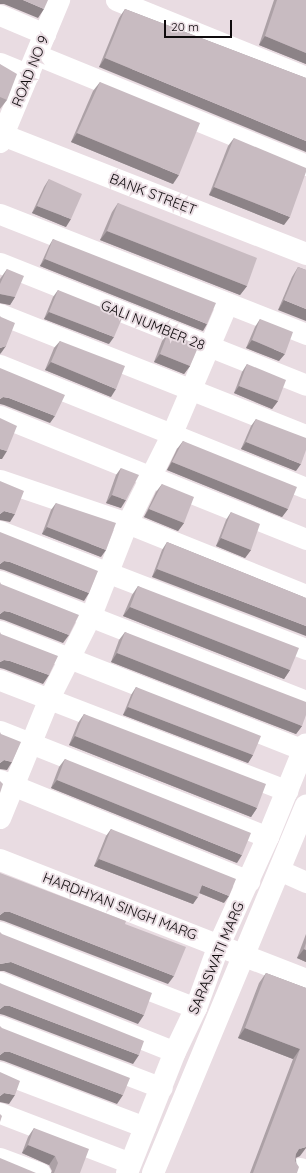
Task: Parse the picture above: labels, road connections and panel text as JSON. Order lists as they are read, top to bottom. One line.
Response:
{"streets":{"street":["ROAD NO 9","BANK STREET","GALI NUMBER 28","HARDHYAN SINGH MARG","SARASWATI MARG"]},"crossings":[["ROAD NO 9","BANK STREET"],["HARDHYAN SINGH MARG","SARASWATI MARG"]],"scale_bar":"20 m"}
